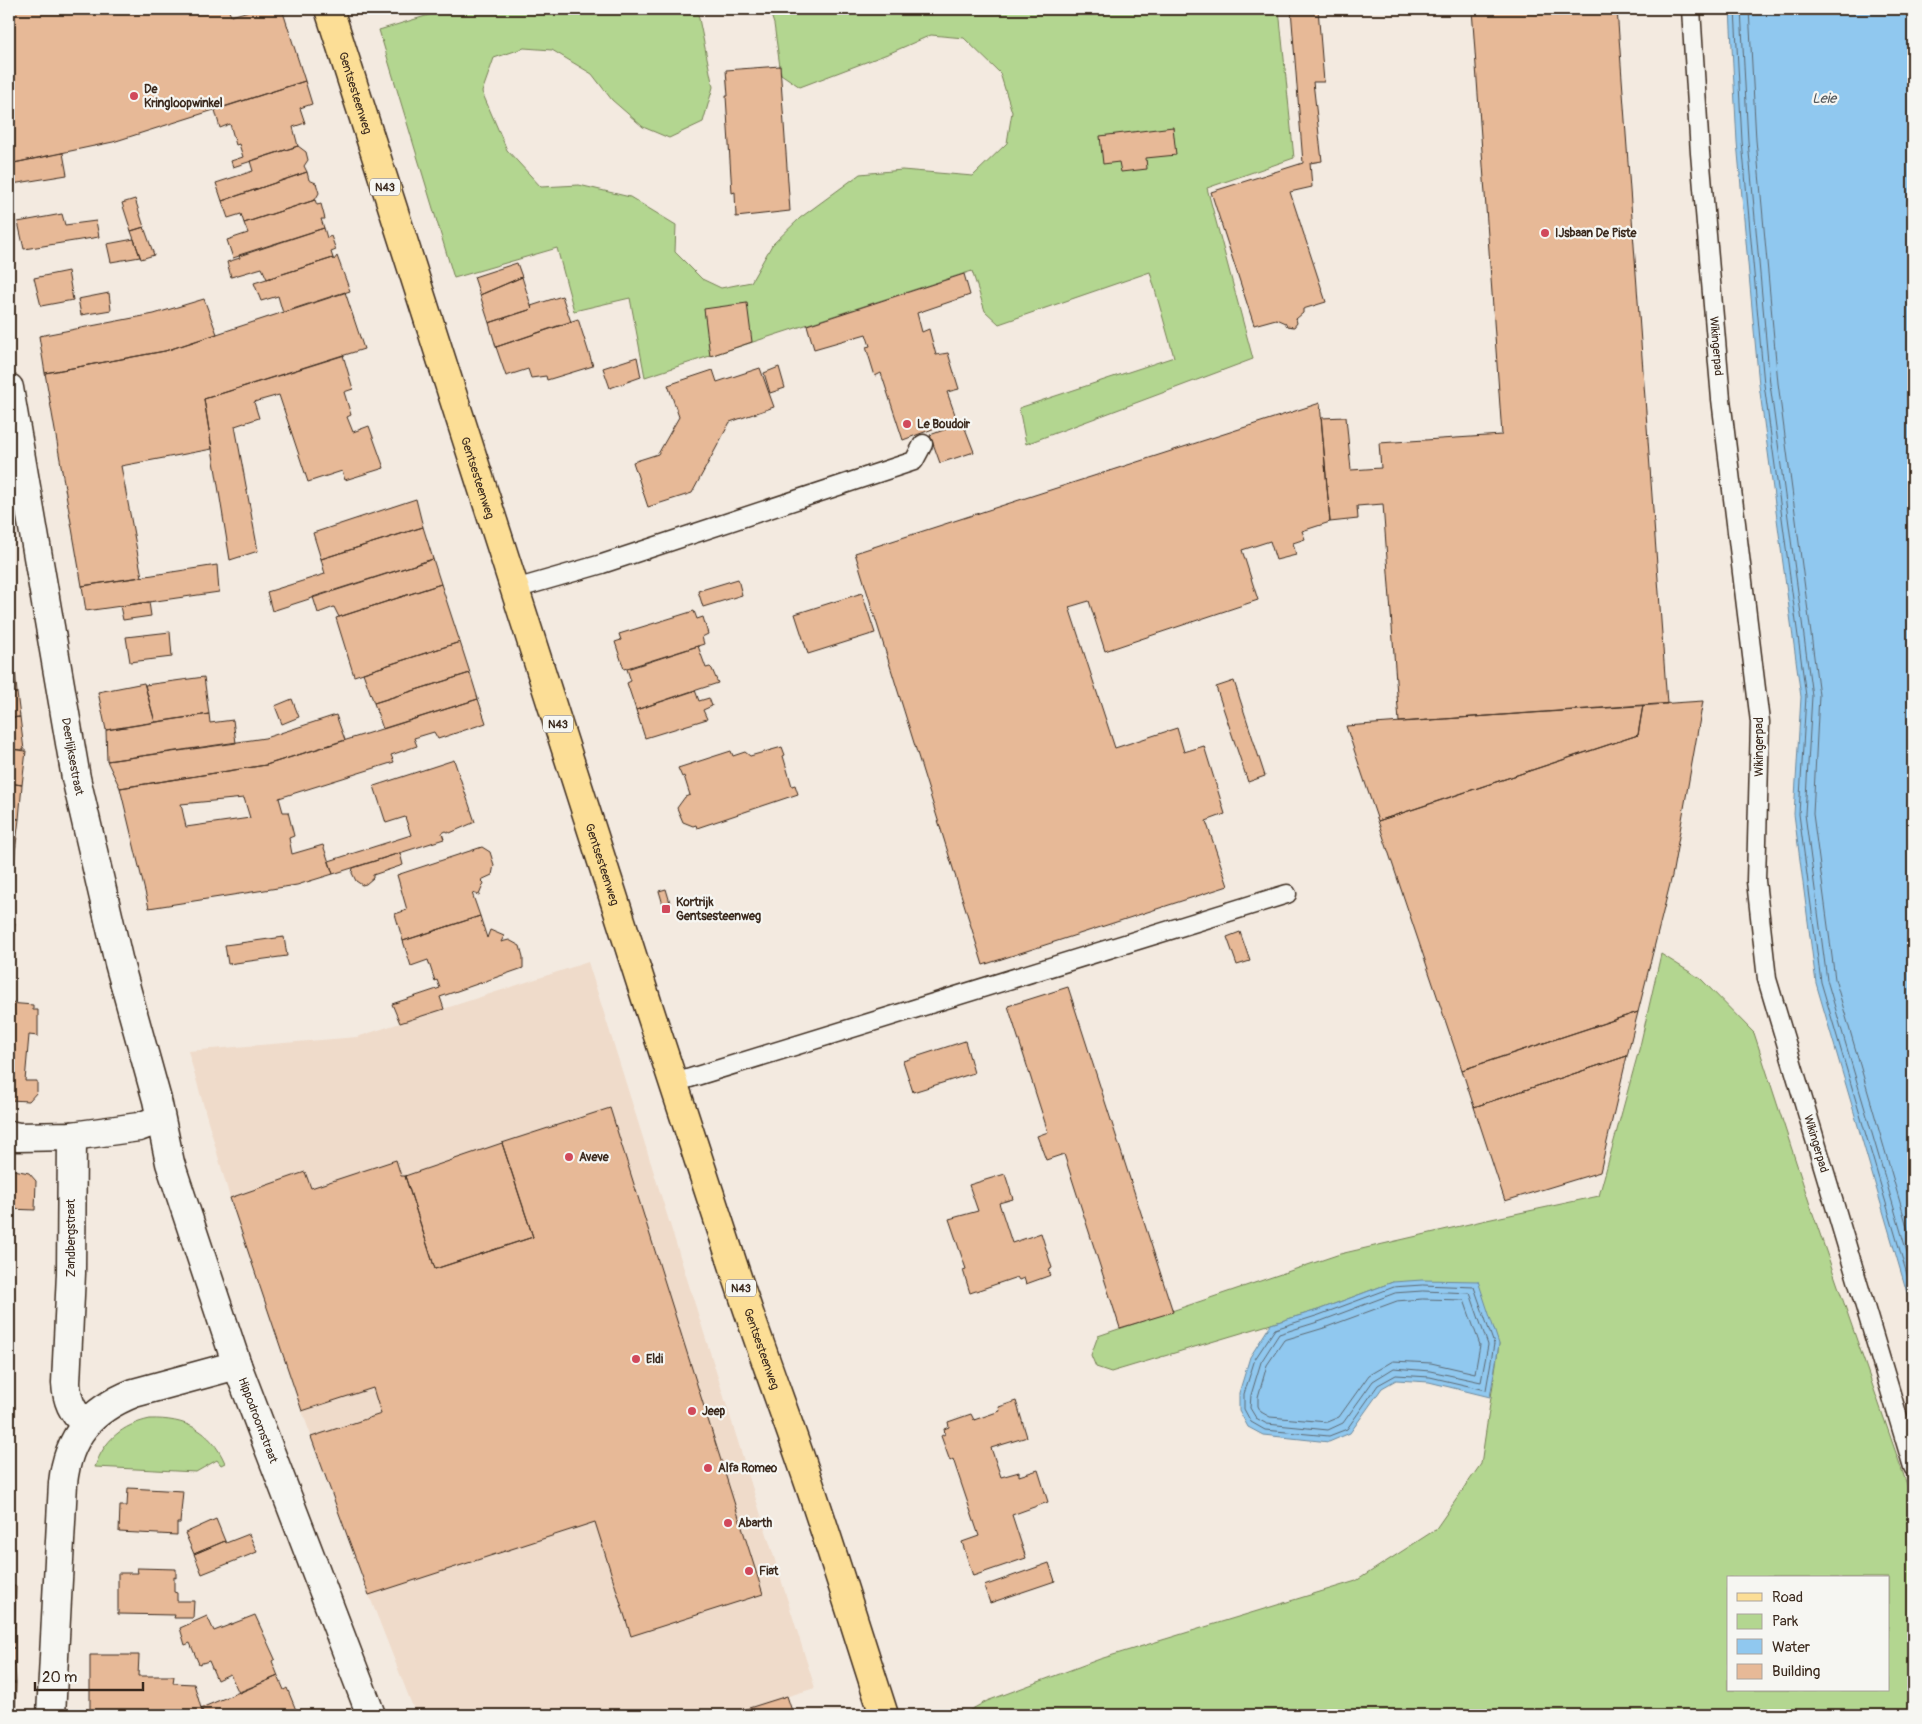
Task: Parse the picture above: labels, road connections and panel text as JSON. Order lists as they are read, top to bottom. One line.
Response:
{"streets":{"main road":["Gentsesteenweg","N43"],"street":["Deerlijksestraat","Zandbergstraat","Hippodroomstraat"],"lane":["Wikingerpad"]},"crossings":[["Deerlijksestraat","Hippodroomstraat"]],"water":["Leie"],"places":{"other":["De Kringloopwinkel","IJsbaan De Piste","Le Boudoir","Aveve","Eldi","Jeep","Alfa Romeo","Abarth","Fiat"],"transit":["Kortrijk Gentsesteenweg"]},"legend":["Road","Park","Water","Building"],"scale_bar":"20 m"}
